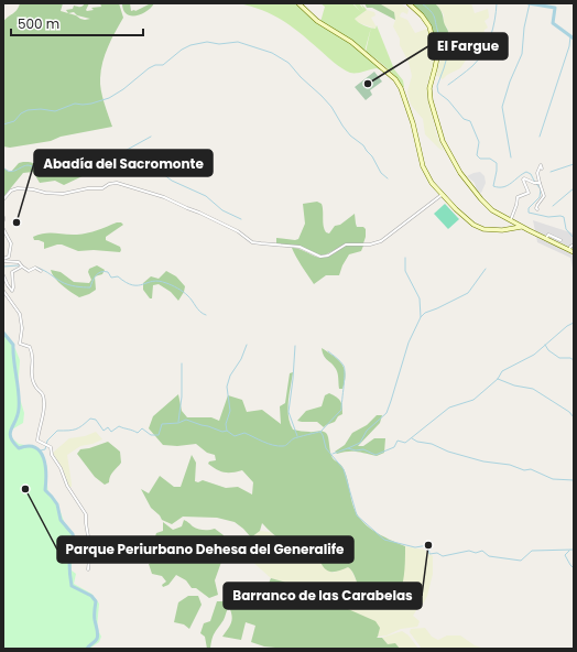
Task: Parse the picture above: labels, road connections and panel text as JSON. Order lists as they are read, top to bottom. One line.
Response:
{"places":["El Fargue","Abadía del Sacromonte","Parque Periurbano Dehesa del Generalife","Barranco de las Carabelas"],"scale_bar":"500 m"}
